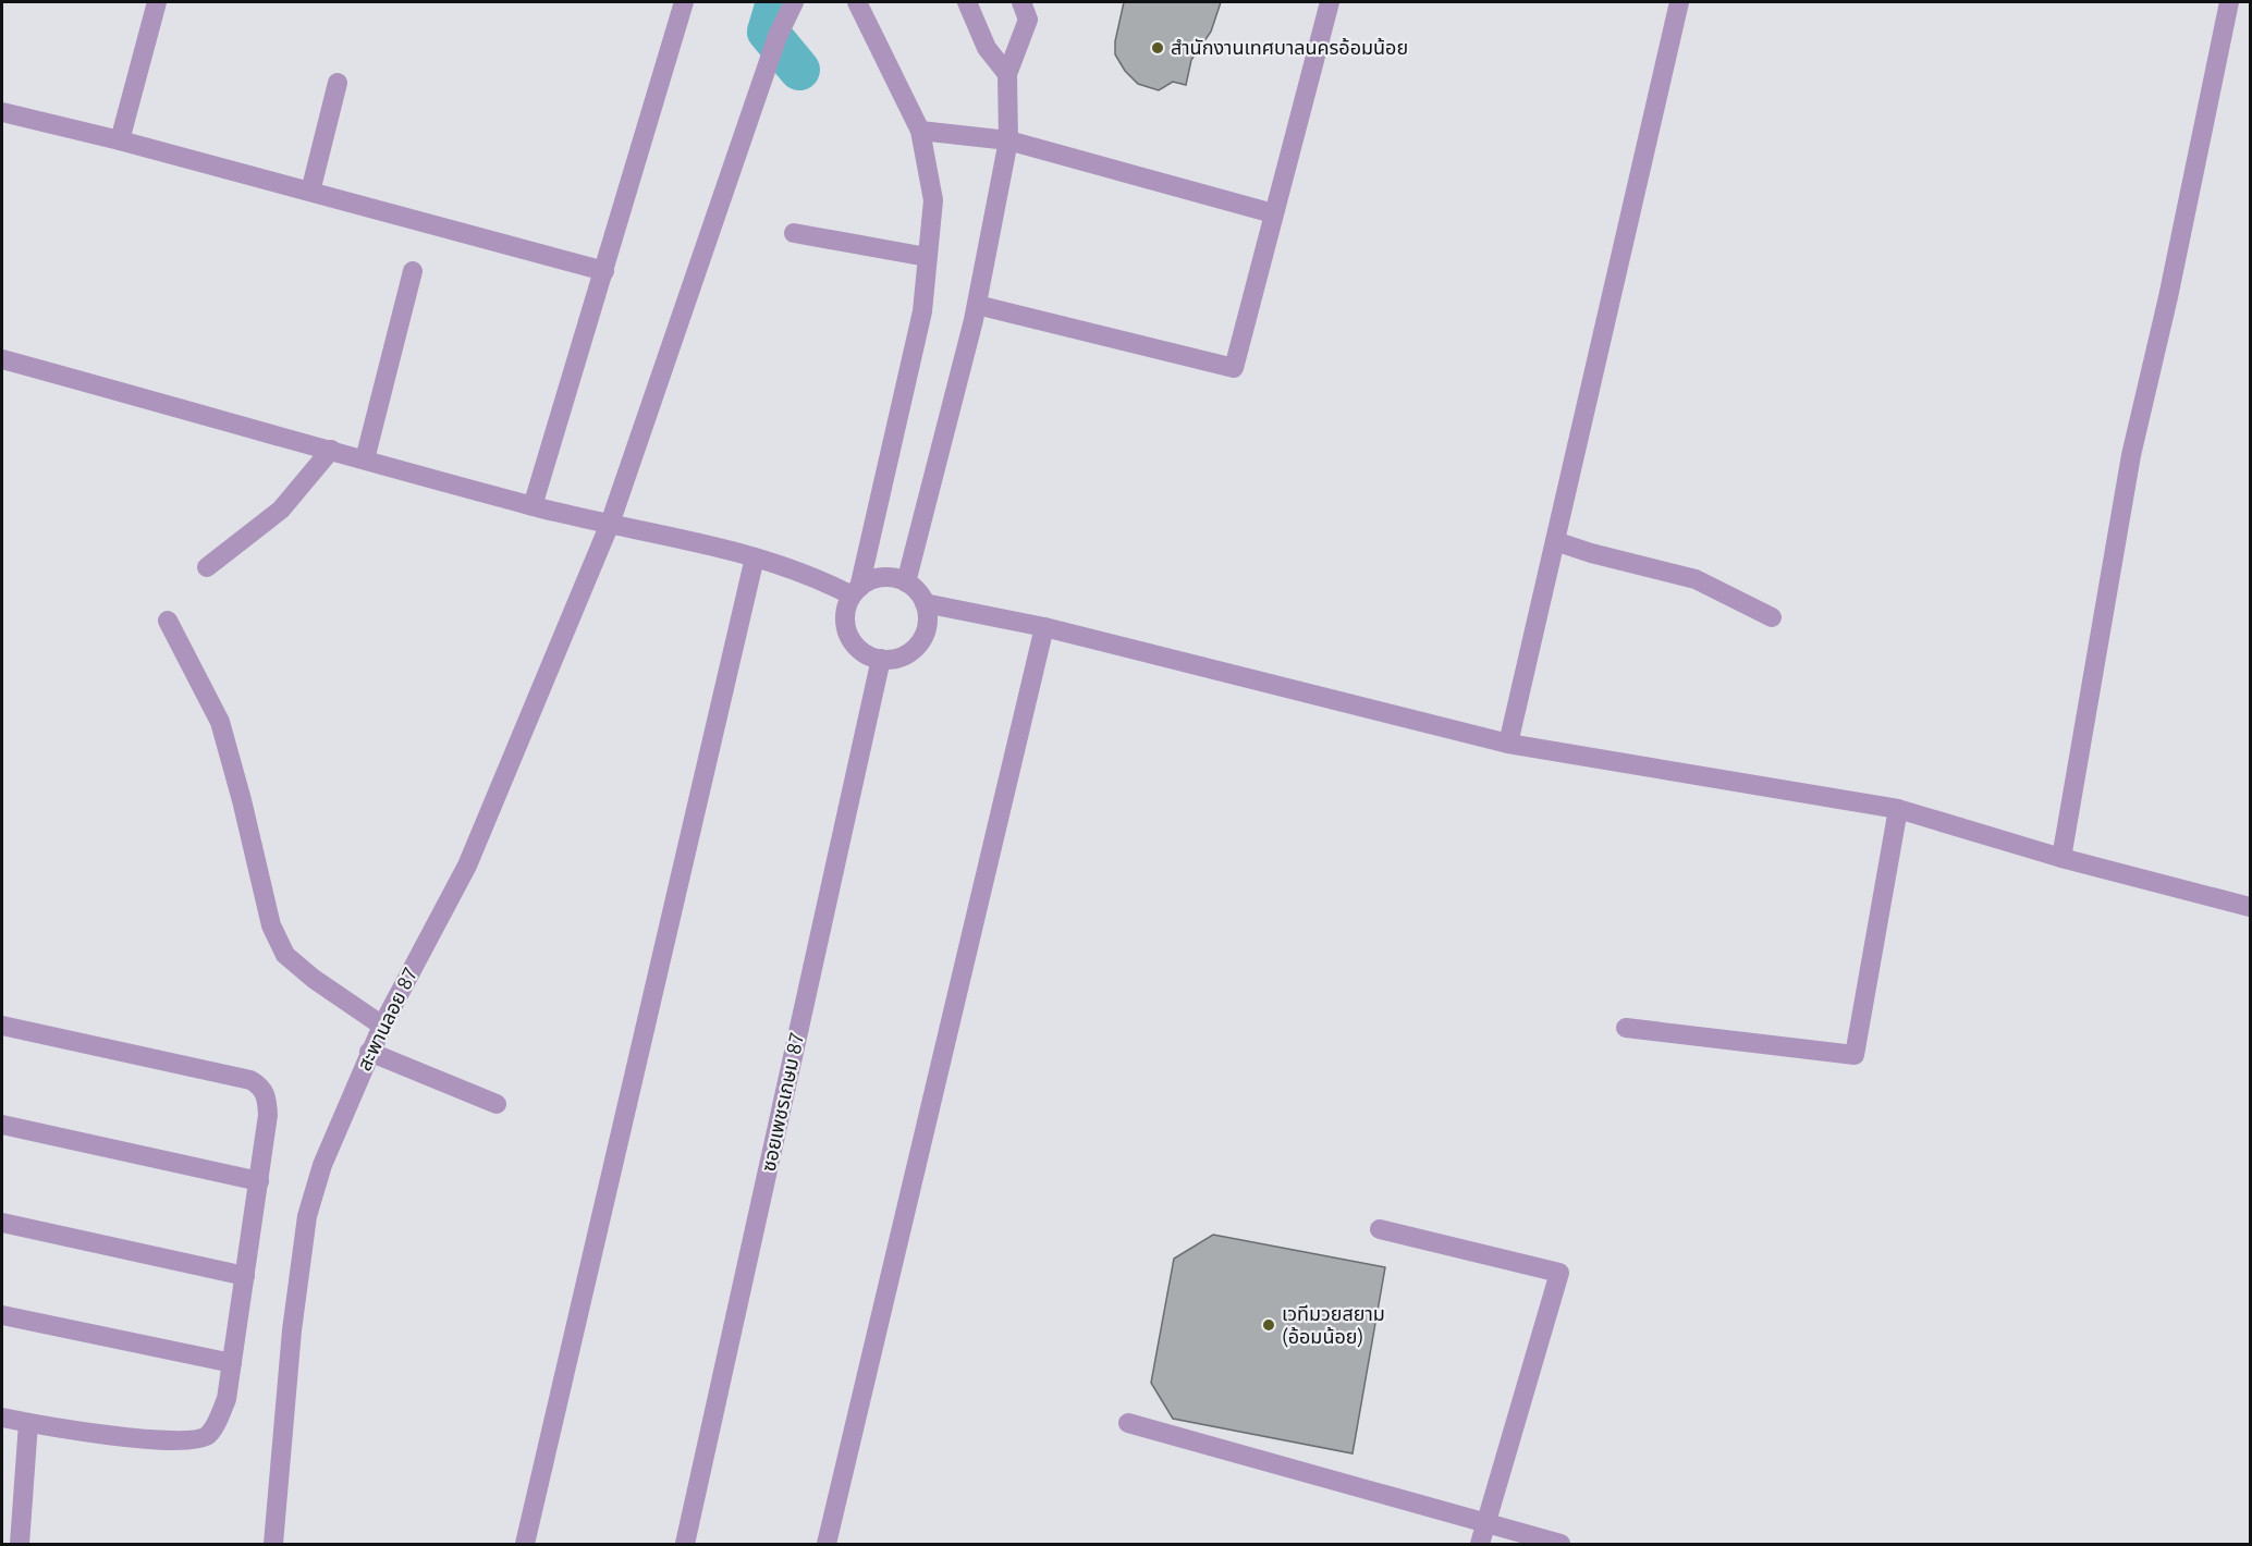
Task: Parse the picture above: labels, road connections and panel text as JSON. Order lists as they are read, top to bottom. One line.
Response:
{"streets":{"street":["สะพานลอย 87","ซอยเพชรเกษม 87"]},"places":["สำนักงานเทศบาลนครอ้อมน้อย","เวทีมวยสยาม (อ้อมน้อย)"]}
